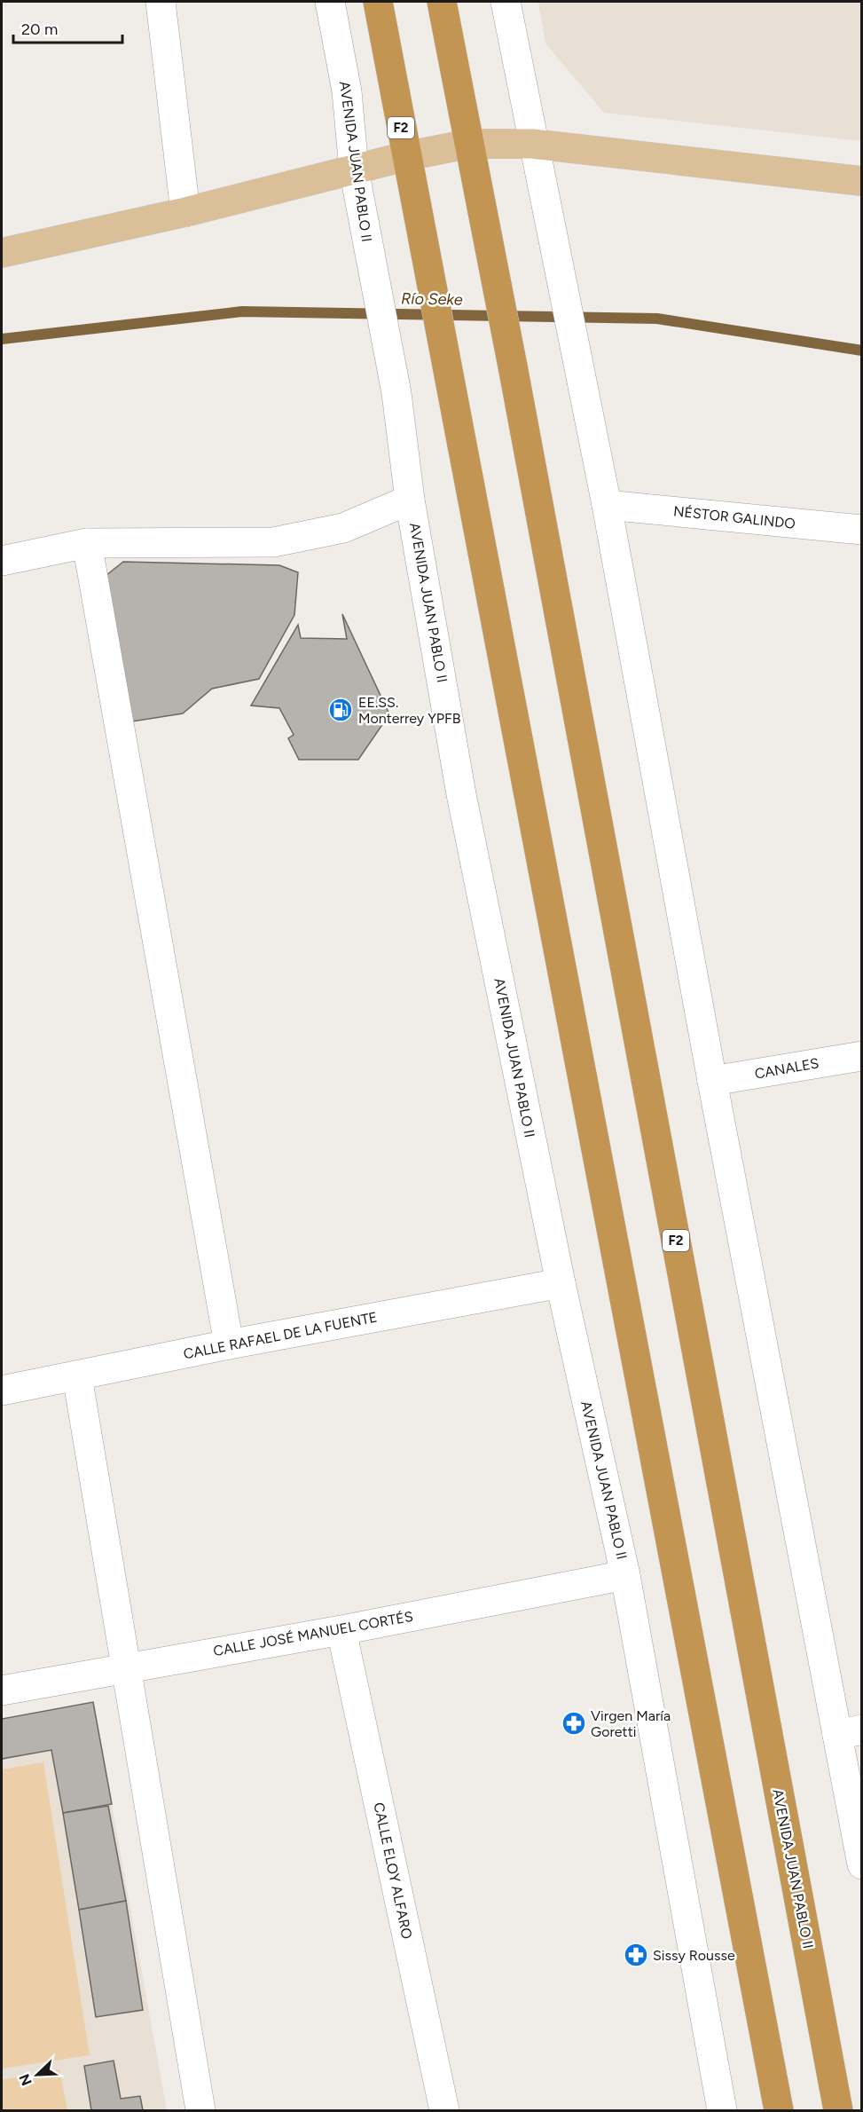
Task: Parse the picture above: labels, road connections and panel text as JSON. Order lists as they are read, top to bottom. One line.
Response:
{"streets":{"highway":["F2","AVENIDA JUAN PABLO II"],"street":["NÉSTOR GALINDO","CANALES","CALLE RAFAEL DE LA FUENTE","CALLE JOSÉ MANUEL CORTÉS","CALLE ELOY ALFARO"]},"crossings":[["F2","AVENIDA JUAN PABLO II"],["AVENIDA JUAN PABLO II","CALLE RAFAEL DE LA FUENTE"],["AVENIDA JUAN PABLO II","CALLE JOSÉ MANUEL CORTÉS"],["CALLE JOSÉ MANUEL CORTÉS","CALLE ELOY ALFARO"]],"water":["Río Seke"],"places":{"fuel station":["EE.SS. Monterrey YPFB"],"pharmacy":["Virgen María Goretti","Sissy Rousse"]},"scale_bar":"20 m","north":"bottom left"}
